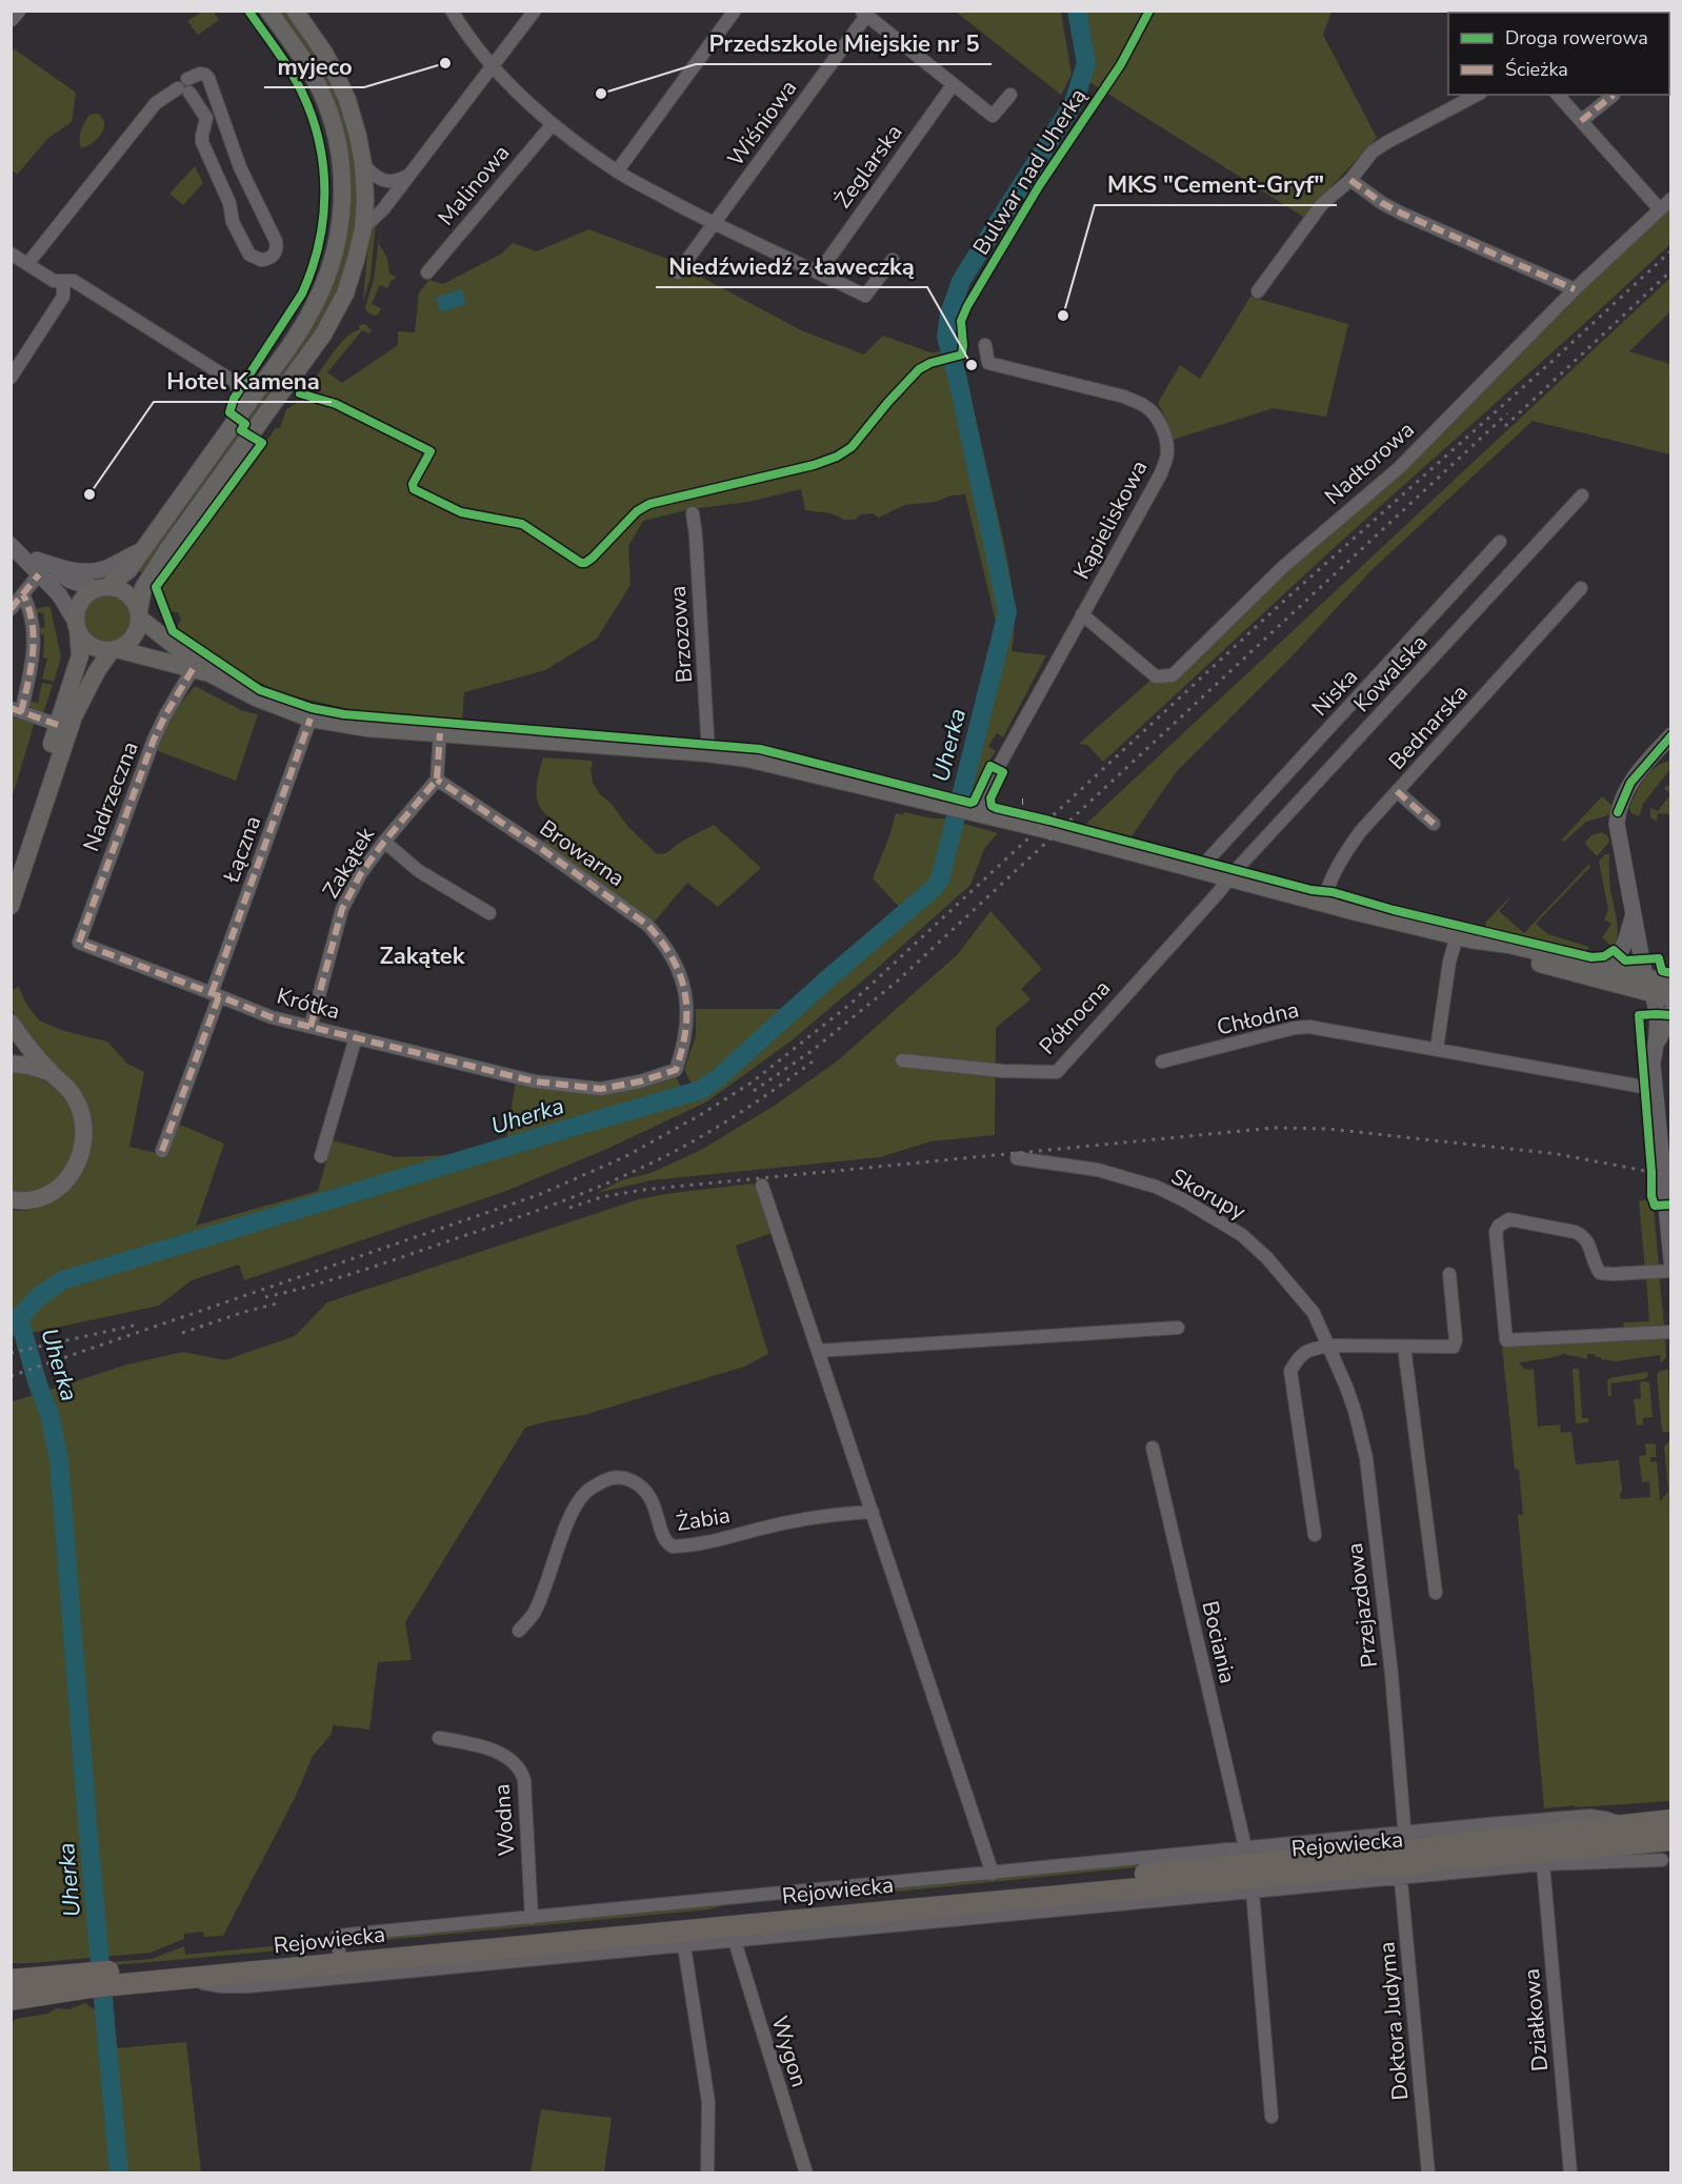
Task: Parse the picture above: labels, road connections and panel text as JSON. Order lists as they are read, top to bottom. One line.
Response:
{"streets":{"highway":["Rejowiecka"],"street":["Wiśniowa","Żeglarska","Malinowa","Nadtorowa","Kąpieliskowa","Brzozowa","Kowalska","Niska","Bednarska","Nadrzeczna","Łączna","Browarna","Zakątek","Krótka","Północna","Chłodna","Skorupy","Żabia","Przejazdowa","Bociania","Wodna","Działkowa","Doktora Judyma","Wygon"],"cycle path":["Bulwar nad Uherką"]},"crossings":[["Nadtorowa","Kąpieliskowa"],["Kowalska","Północna"],["Nadrzeczna","Krótka"],["Łączna","Krótka"],["Browarna","Zakątek"],["Browarna","Krótka"],["Zakątek","Krótka"],["Skorupy","Przejazdowa"],["Przejazdowa","Rejowiecka"],["Przejazdowa","Doktora Judyma"],["Rejowiecka","Doktora Judyma"]],"districts":["Zakątek"],"water":["Uherka"],"places":["myjeco","Przedszkole Miejskie nr 5","MKS \"Cement-Gryf\"","Niedźwiedź z ławeczką","Hotel Kamena"],"legend":["Droga rowerowa","Ścieżka"]}
